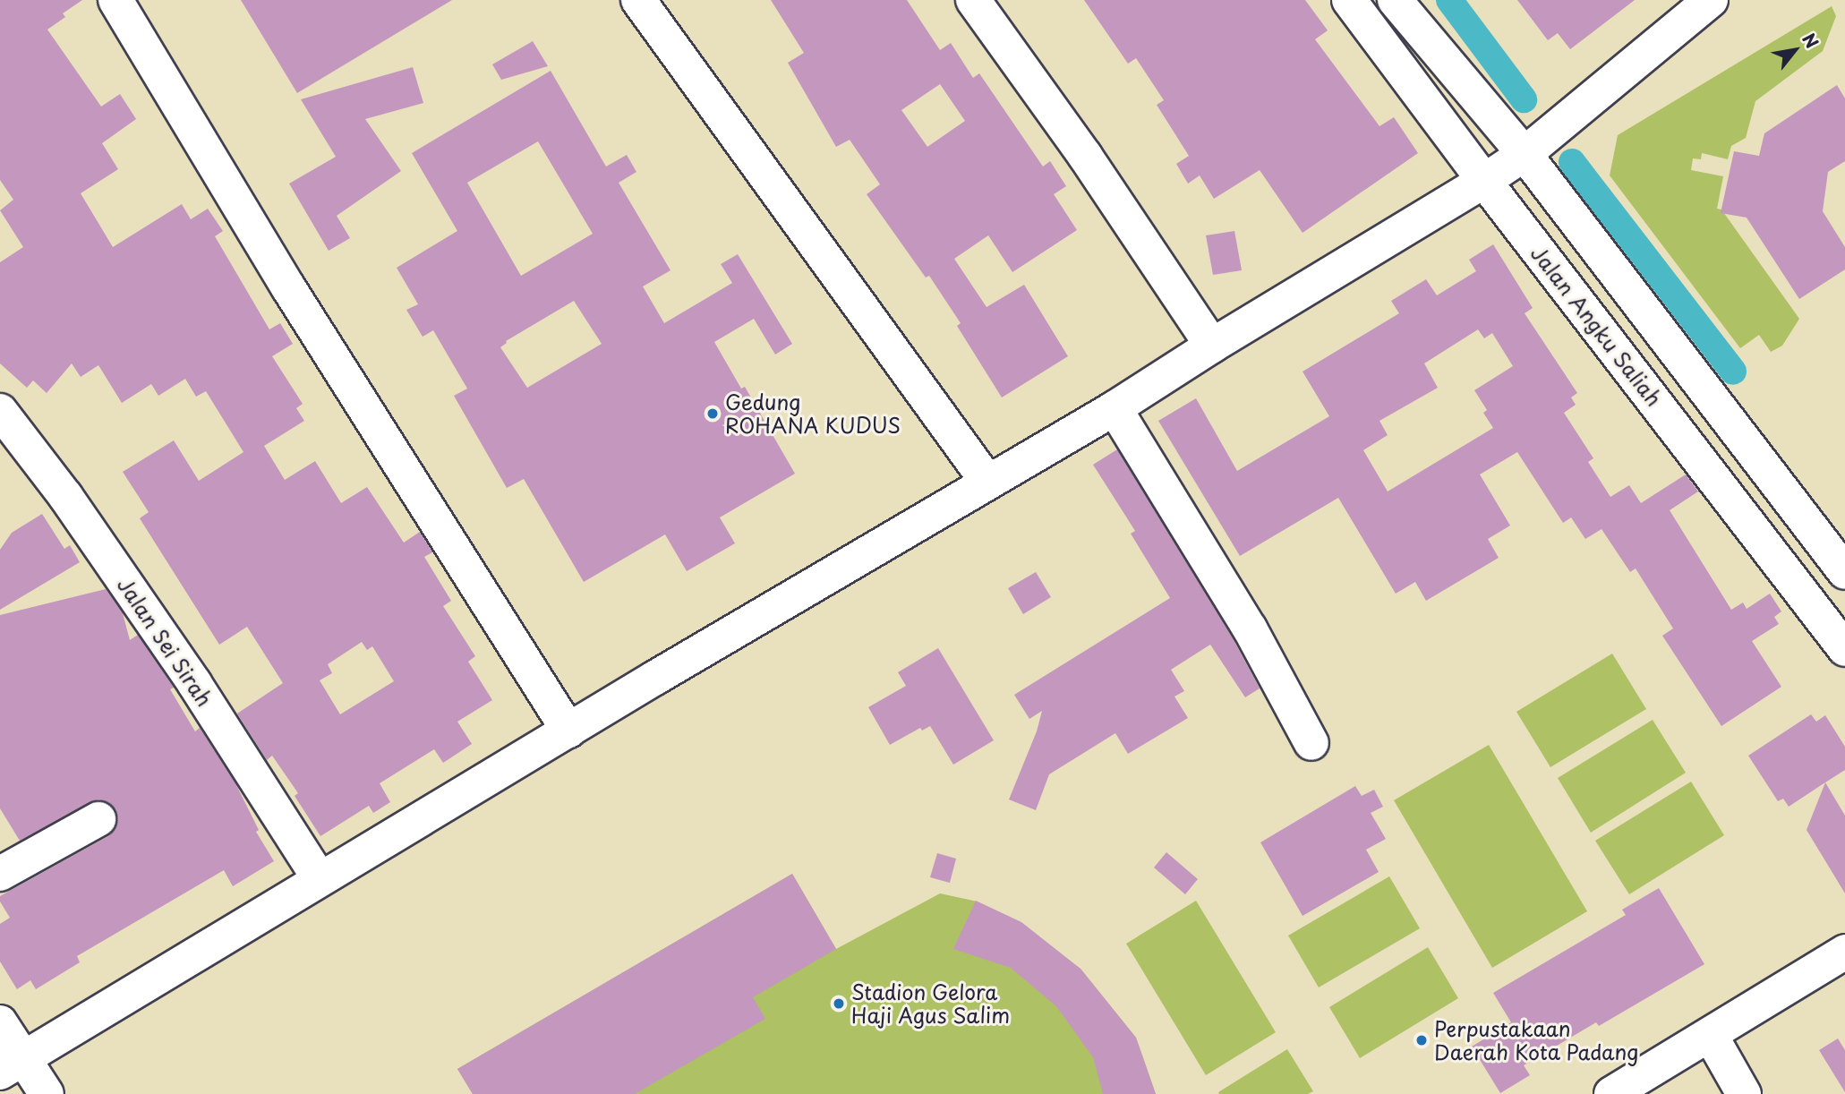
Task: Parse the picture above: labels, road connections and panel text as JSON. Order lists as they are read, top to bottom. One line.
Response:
{"streets":{"street":["Jalan Angku Saliah","Jalan Sei Sirah"]},"places":["Gedung ROHANA KUDUS","Stadion Gelora Haji Agus Salim","Perpustakaan Daerah Kota Padang"],"north":"top right"}
